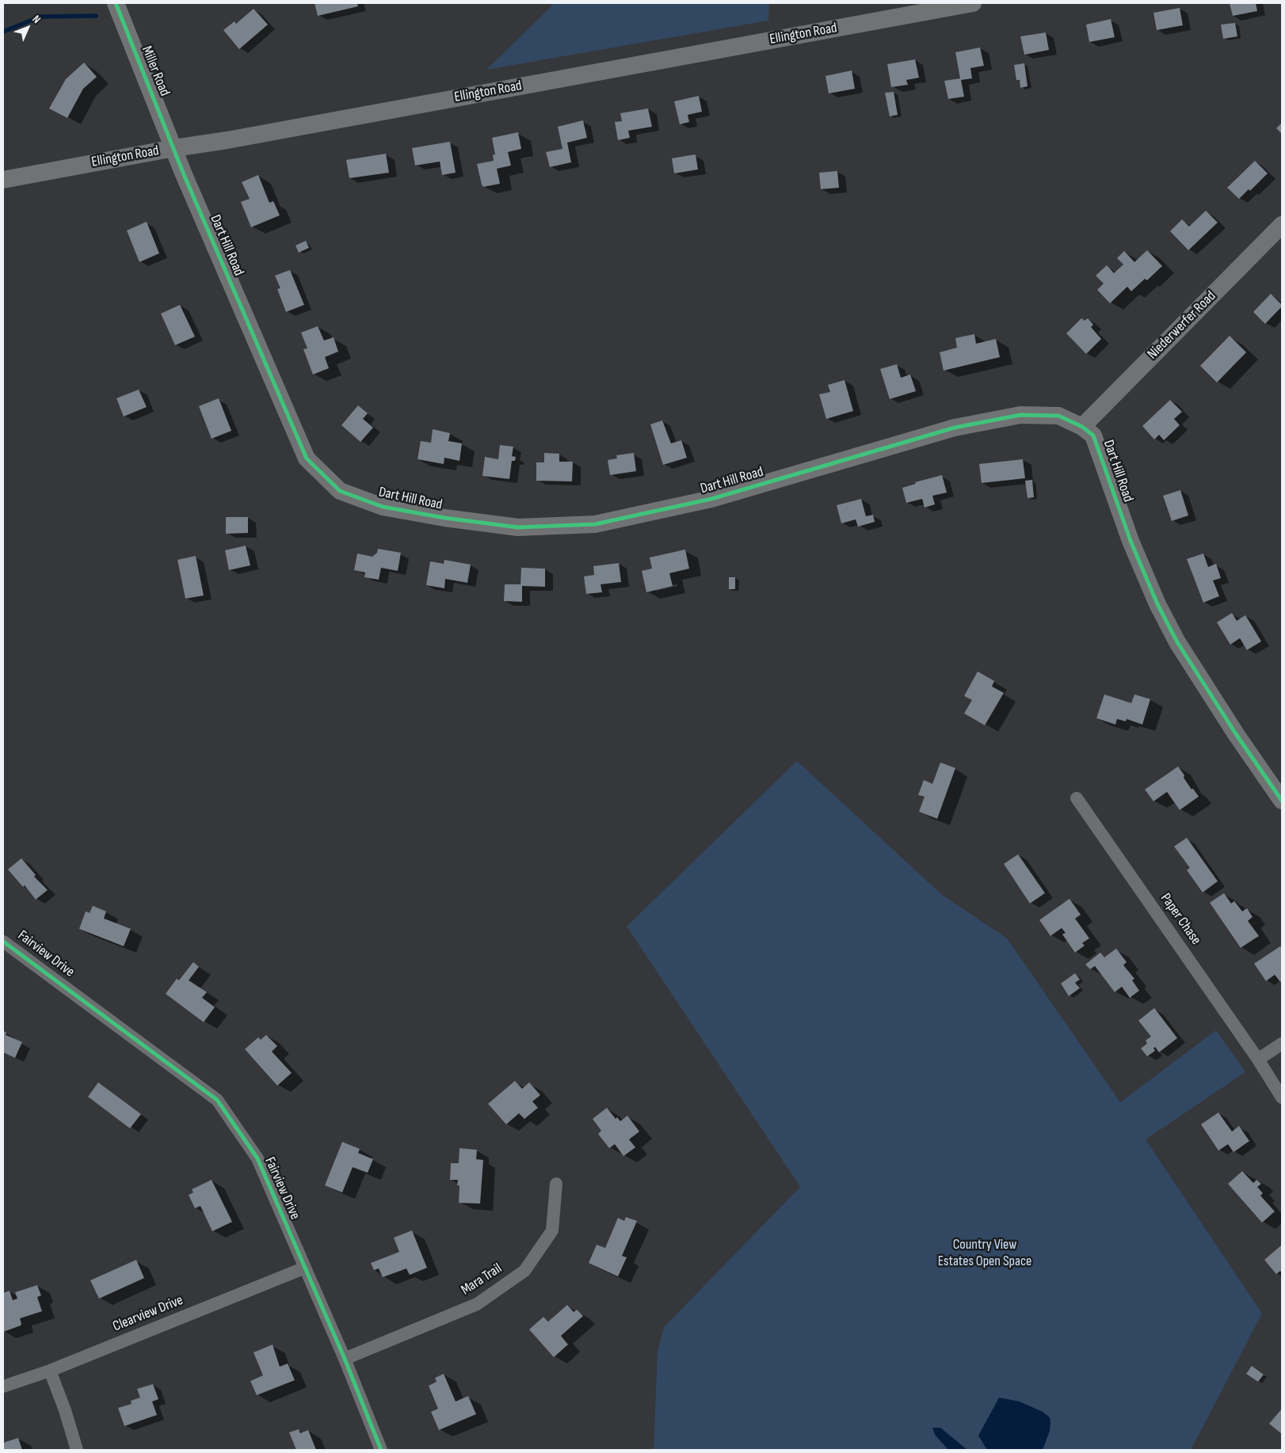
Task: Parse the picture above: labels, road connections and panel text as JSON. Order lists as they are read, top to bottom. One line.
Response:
{"streets":{"street":["Ellington Road","Miller Road","Dart Hill Road","Niederwerfer Road","Paper Chase","Fairview Drive","Mara Trail","Clearview Drive"]},"crossings":[["Ellington Road","Miller Road"],["Ellington Road","Dart Hill Road"],["Miller Road","Dart Hill Road"],["Dart Hill Road","Niederwerfer Road"],["Fairview Drive","Mara Trail"],["Fairview Drive","Clearview Drive"]],"parks":["Country View Estates Open Space"],"north":"top right"}
